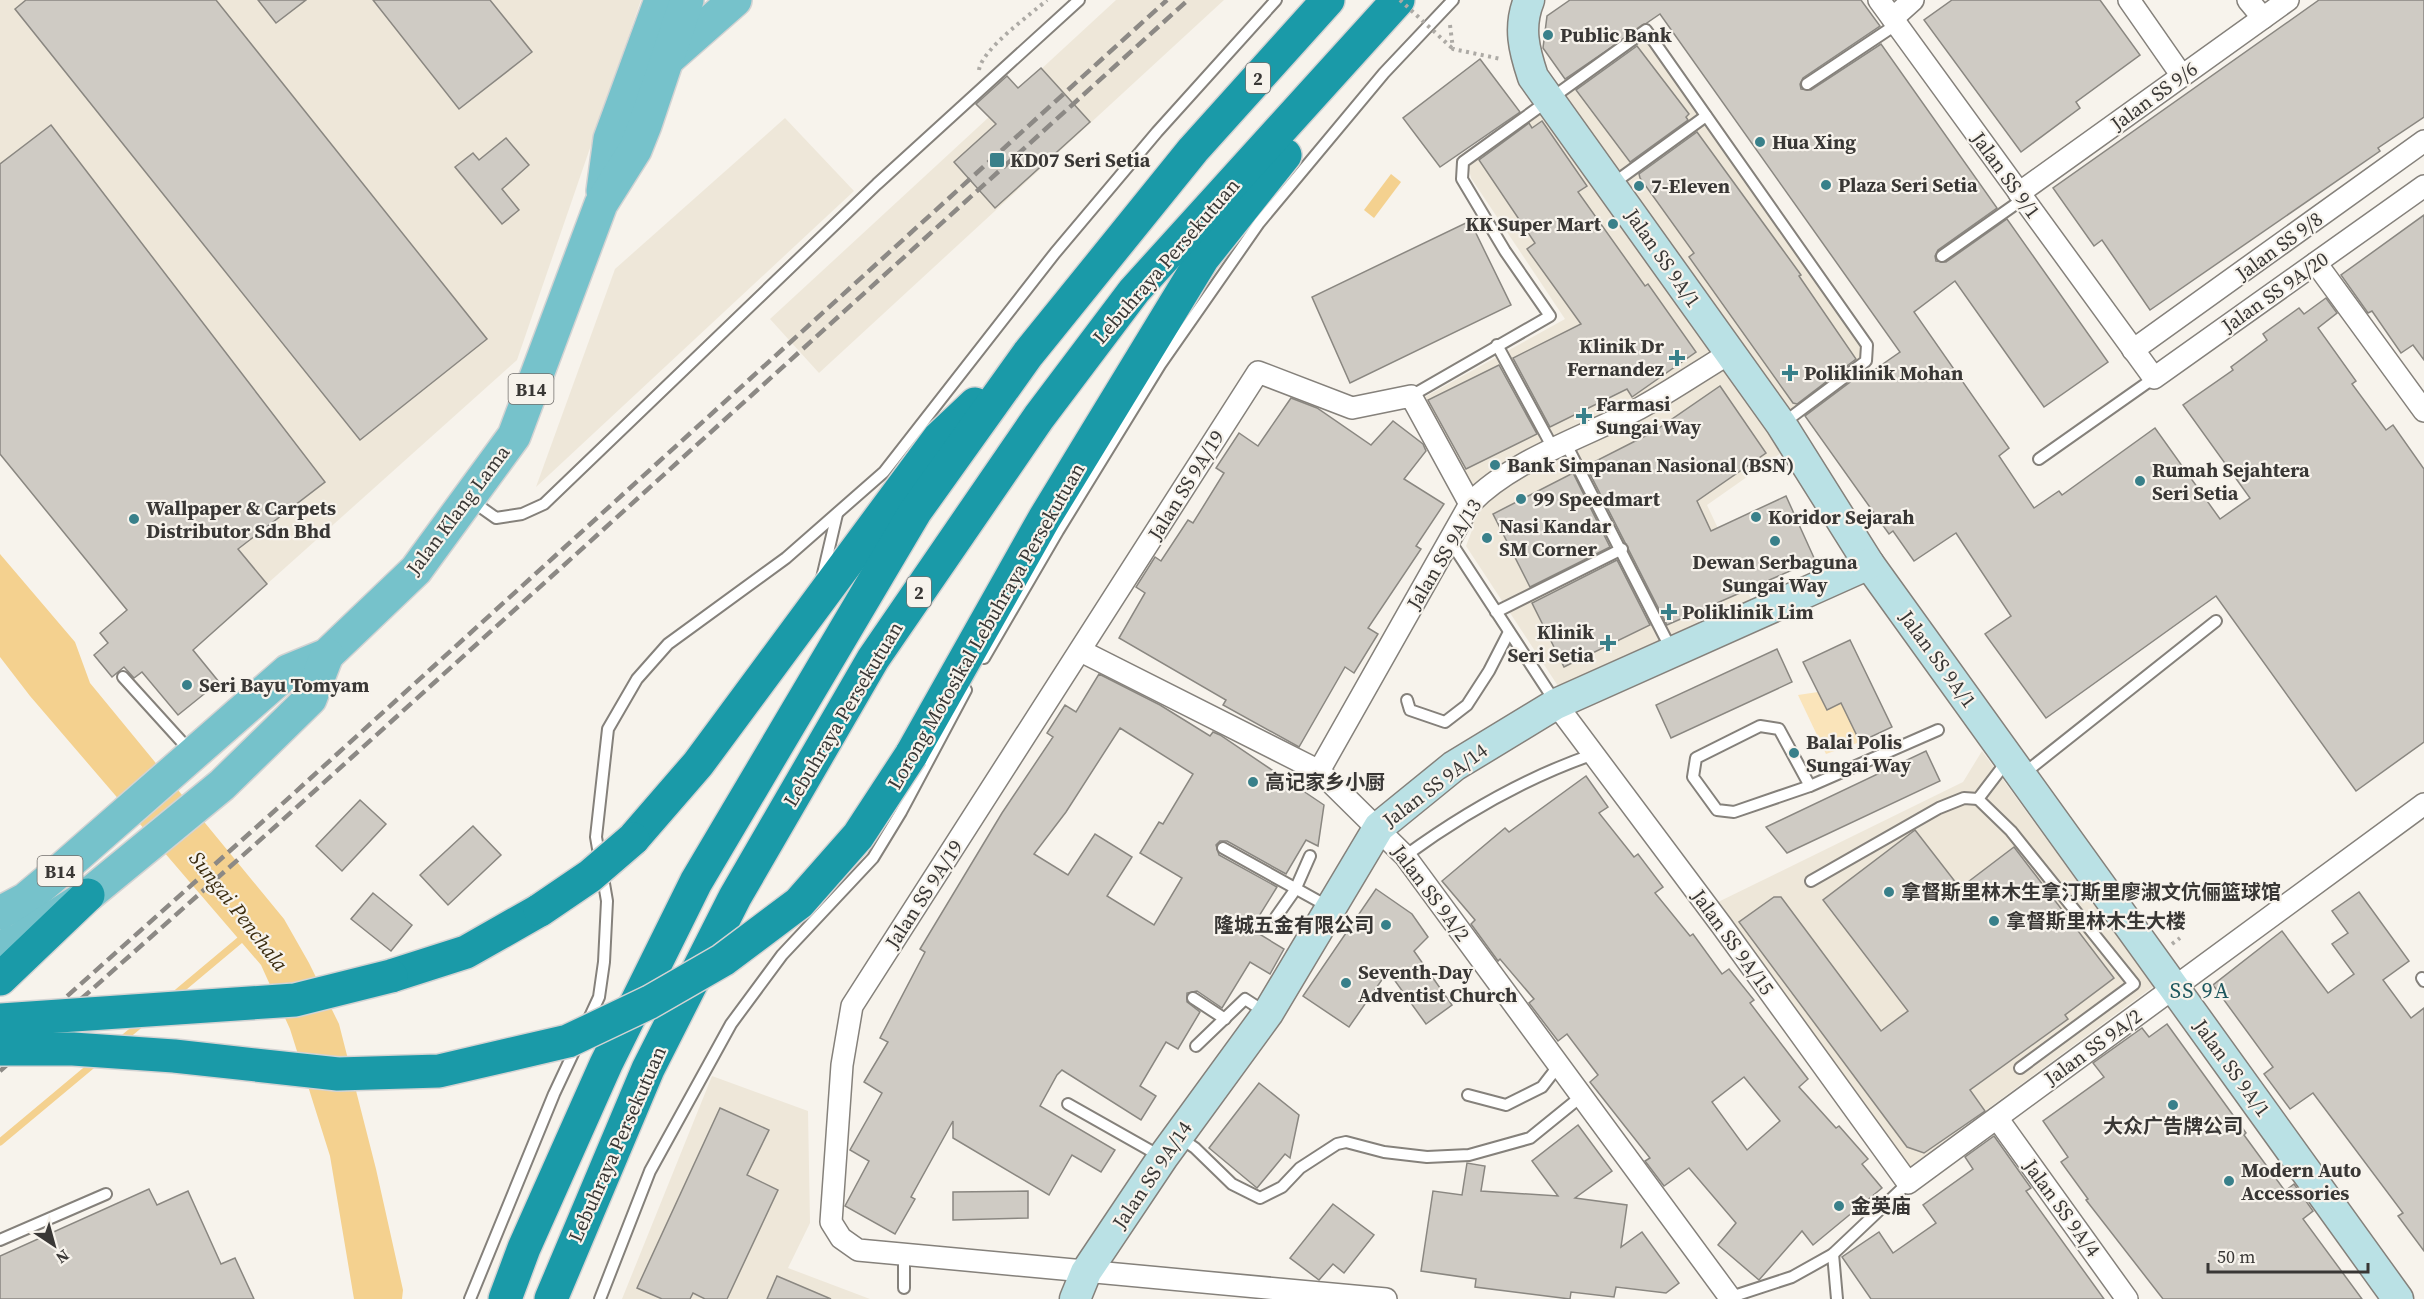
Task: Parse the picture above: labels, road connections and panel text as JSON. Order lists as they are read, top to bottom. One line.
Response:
{"streets":{"highway":["2","Lebuhraya Persekutuan"],"main road":["B14","Jalan Klang Lama"],"street":["Jalan SS 9/6","Jalan SS 9/1","Jalan SS 9/8","Jalan SS 9A/1","Jalan SS 9A/20","Jalan SS 9A/19","Jalan SS 9A/13","Jalan SS 9A/14","Jalan SS 9A/2","Jalan SS 9A/15","Jalan SS 9A/4"],"lane":["Lorong Motosikal Lebuhraya Persekutuan"]},"crossings":[["Jalan SS 9/6","Jalan SS 9/1"],["Jalan SS 9/1","Jalan SS 9/8"],["Jalan SS 9A/1","Jalan SS 9A/13"],["Jalan SS 9A/1","Jalan SS 9A/14"],["Jalan SS 9A/1","Jalan SS 9A/2"],["Jalan SS 9A/19","Jalan SS 9A/14"],["Jalan SS 9A/19","Jalan SS 9A/2"],["Jalan SS 9A/13","Jalan SS 9A/2"],["Jalan SS 9A/14","Jalan SS 9A/2"],["Jalan SS 9A/14","Jalan SS 9A/15"],["Jalan SS 9A/2","Jalan SS 9A/15"],["Jalan SS 9A/2","Jalan SS 9A/4"]],"districts":["SS 9A"],"water":["Sungai Penchala"],"places":{"other":["Public Bank","Hua Xing","Plaza Seri Setia","7-Eleven","KK Super Mart","Bank Simpanan Nasional (BSN)","Rumah Sejahtera Seri Setia","99 Speedmart","Koridor Sejarah","Wallpaper & Carpets Distributor Sdn Bhd","Nasi Kandar SM Corner","Dewan Serbaguna Sungai Way","Seri Bayu Tomyam","Balai Polis Sungai Way","高记家乡小厨","拿督斯里林木生拿汀斯里廖淑文伉俪篮球馆","拿督斯里林木生大楼","隆城五金有限公司","Seventh-Day Adventist Church","大众广告牌公司","Modern Auto Accessories","金英庙"],"transit":["KD07 Seri Setia"],"health":["Klinik Dr Fernandez","Poliklinik Mohan","Farmasi Sungai Way","Poliklinik Lim","Klinik Seri Setia"]},"scale_bar":"50 m","north":"bottom right"}
